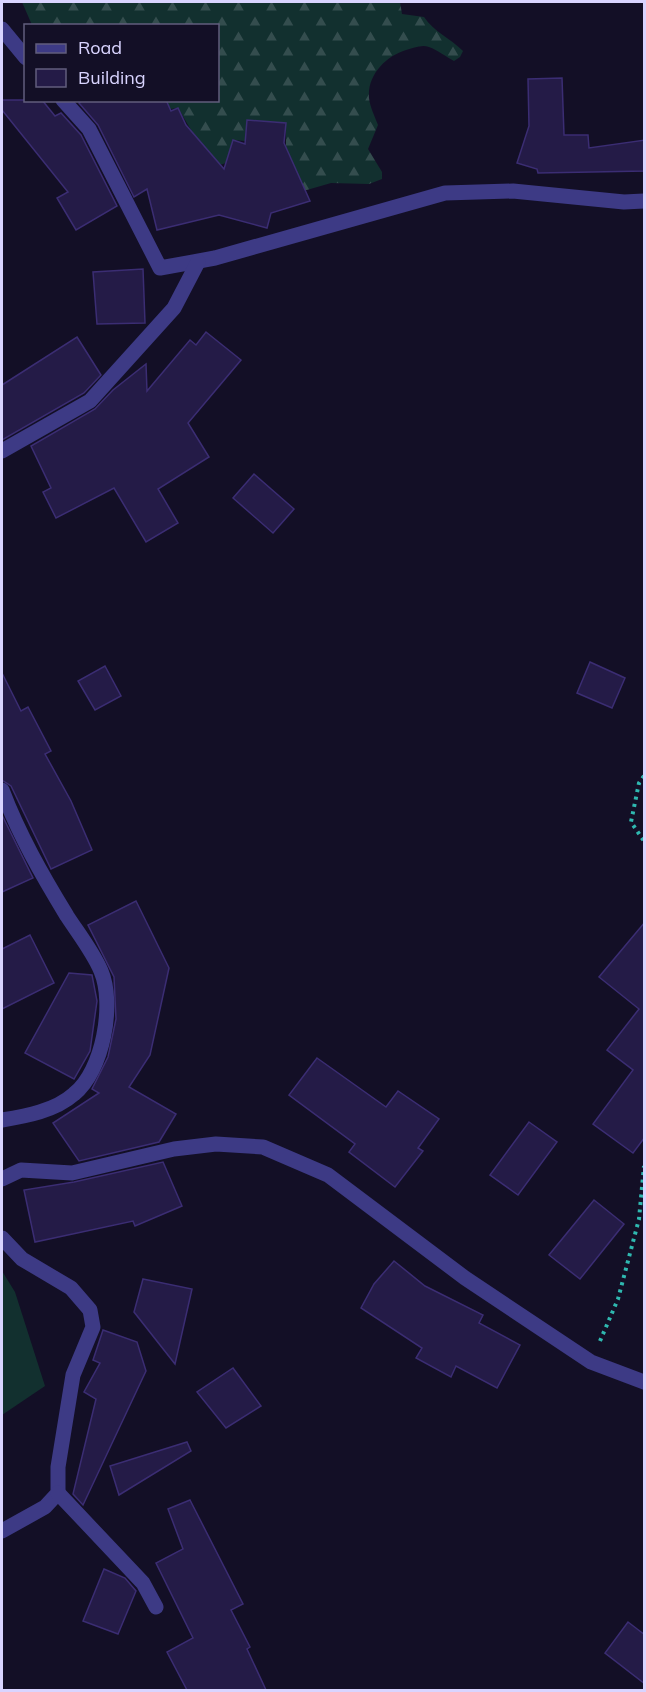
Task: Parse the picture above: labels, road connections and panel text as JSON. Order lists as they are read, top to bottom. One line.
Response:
{"legend":["Road","Building"]}
